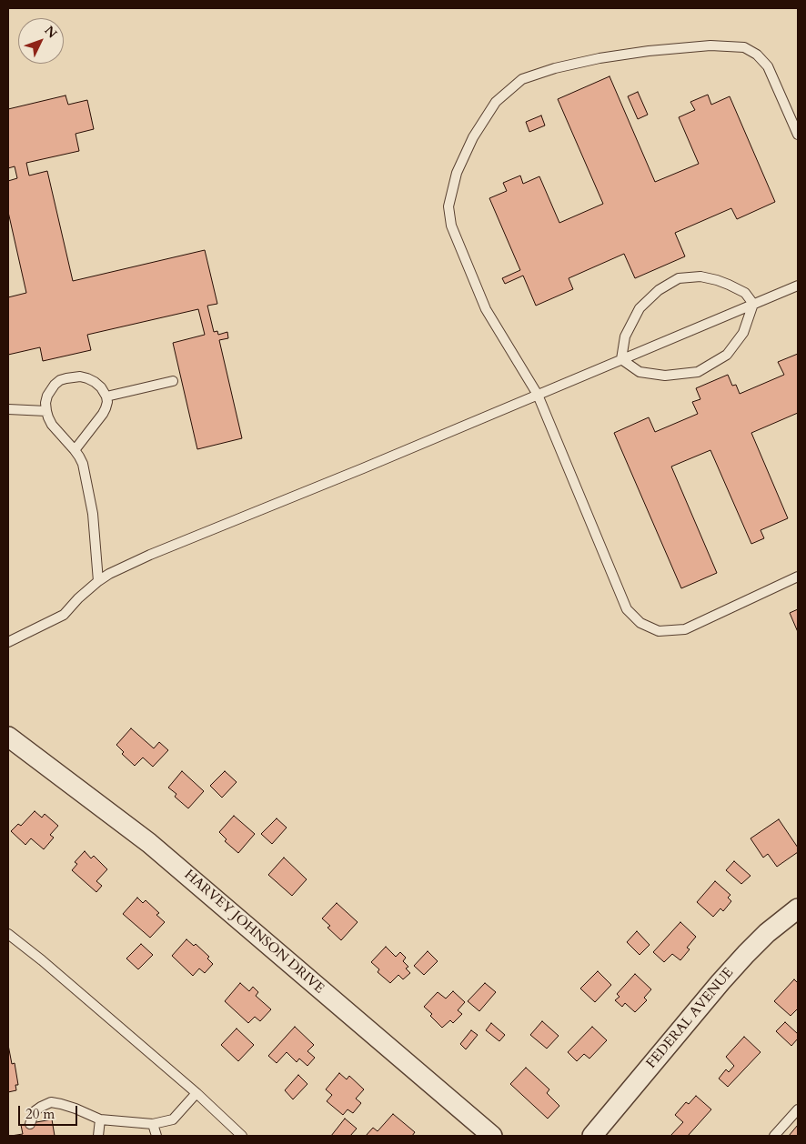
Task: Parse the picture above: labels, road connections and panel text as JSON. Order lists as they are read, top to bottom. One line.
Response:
{"streets":{"street":["HARVEY JOHNSON DRIVE","FEDERAL AVENUE"]},"scale_bar":"20 m","north":"top right"}
